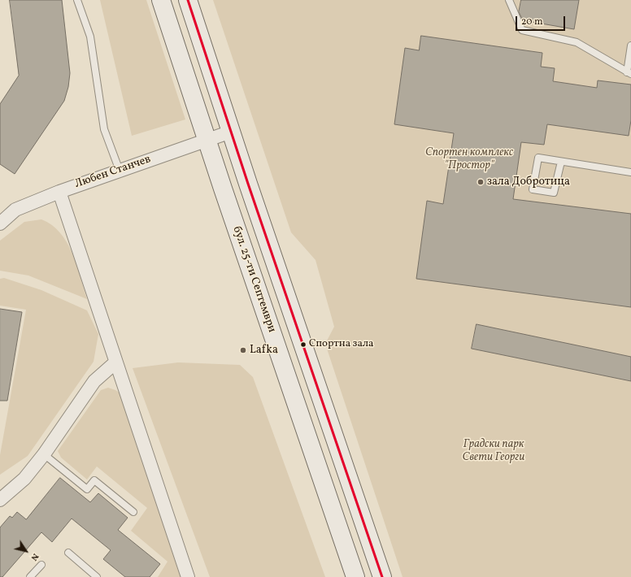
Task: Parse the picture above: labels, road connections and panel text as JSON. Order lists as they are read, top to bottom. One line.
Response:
{"streets":{"main road":["бул. 25-ти Септември"],"street":["Любен Станчев"]},"crossings":[["Любен Станчев","бул. 25-ти Септември"]],"parks":["Спортен комплекс \"Простор\"","Градски парк Свети Георги"],"places":["зала Добротица","Спортна зала","Lafka"],"scale_bar":"20 m","north":"bottom right"}
